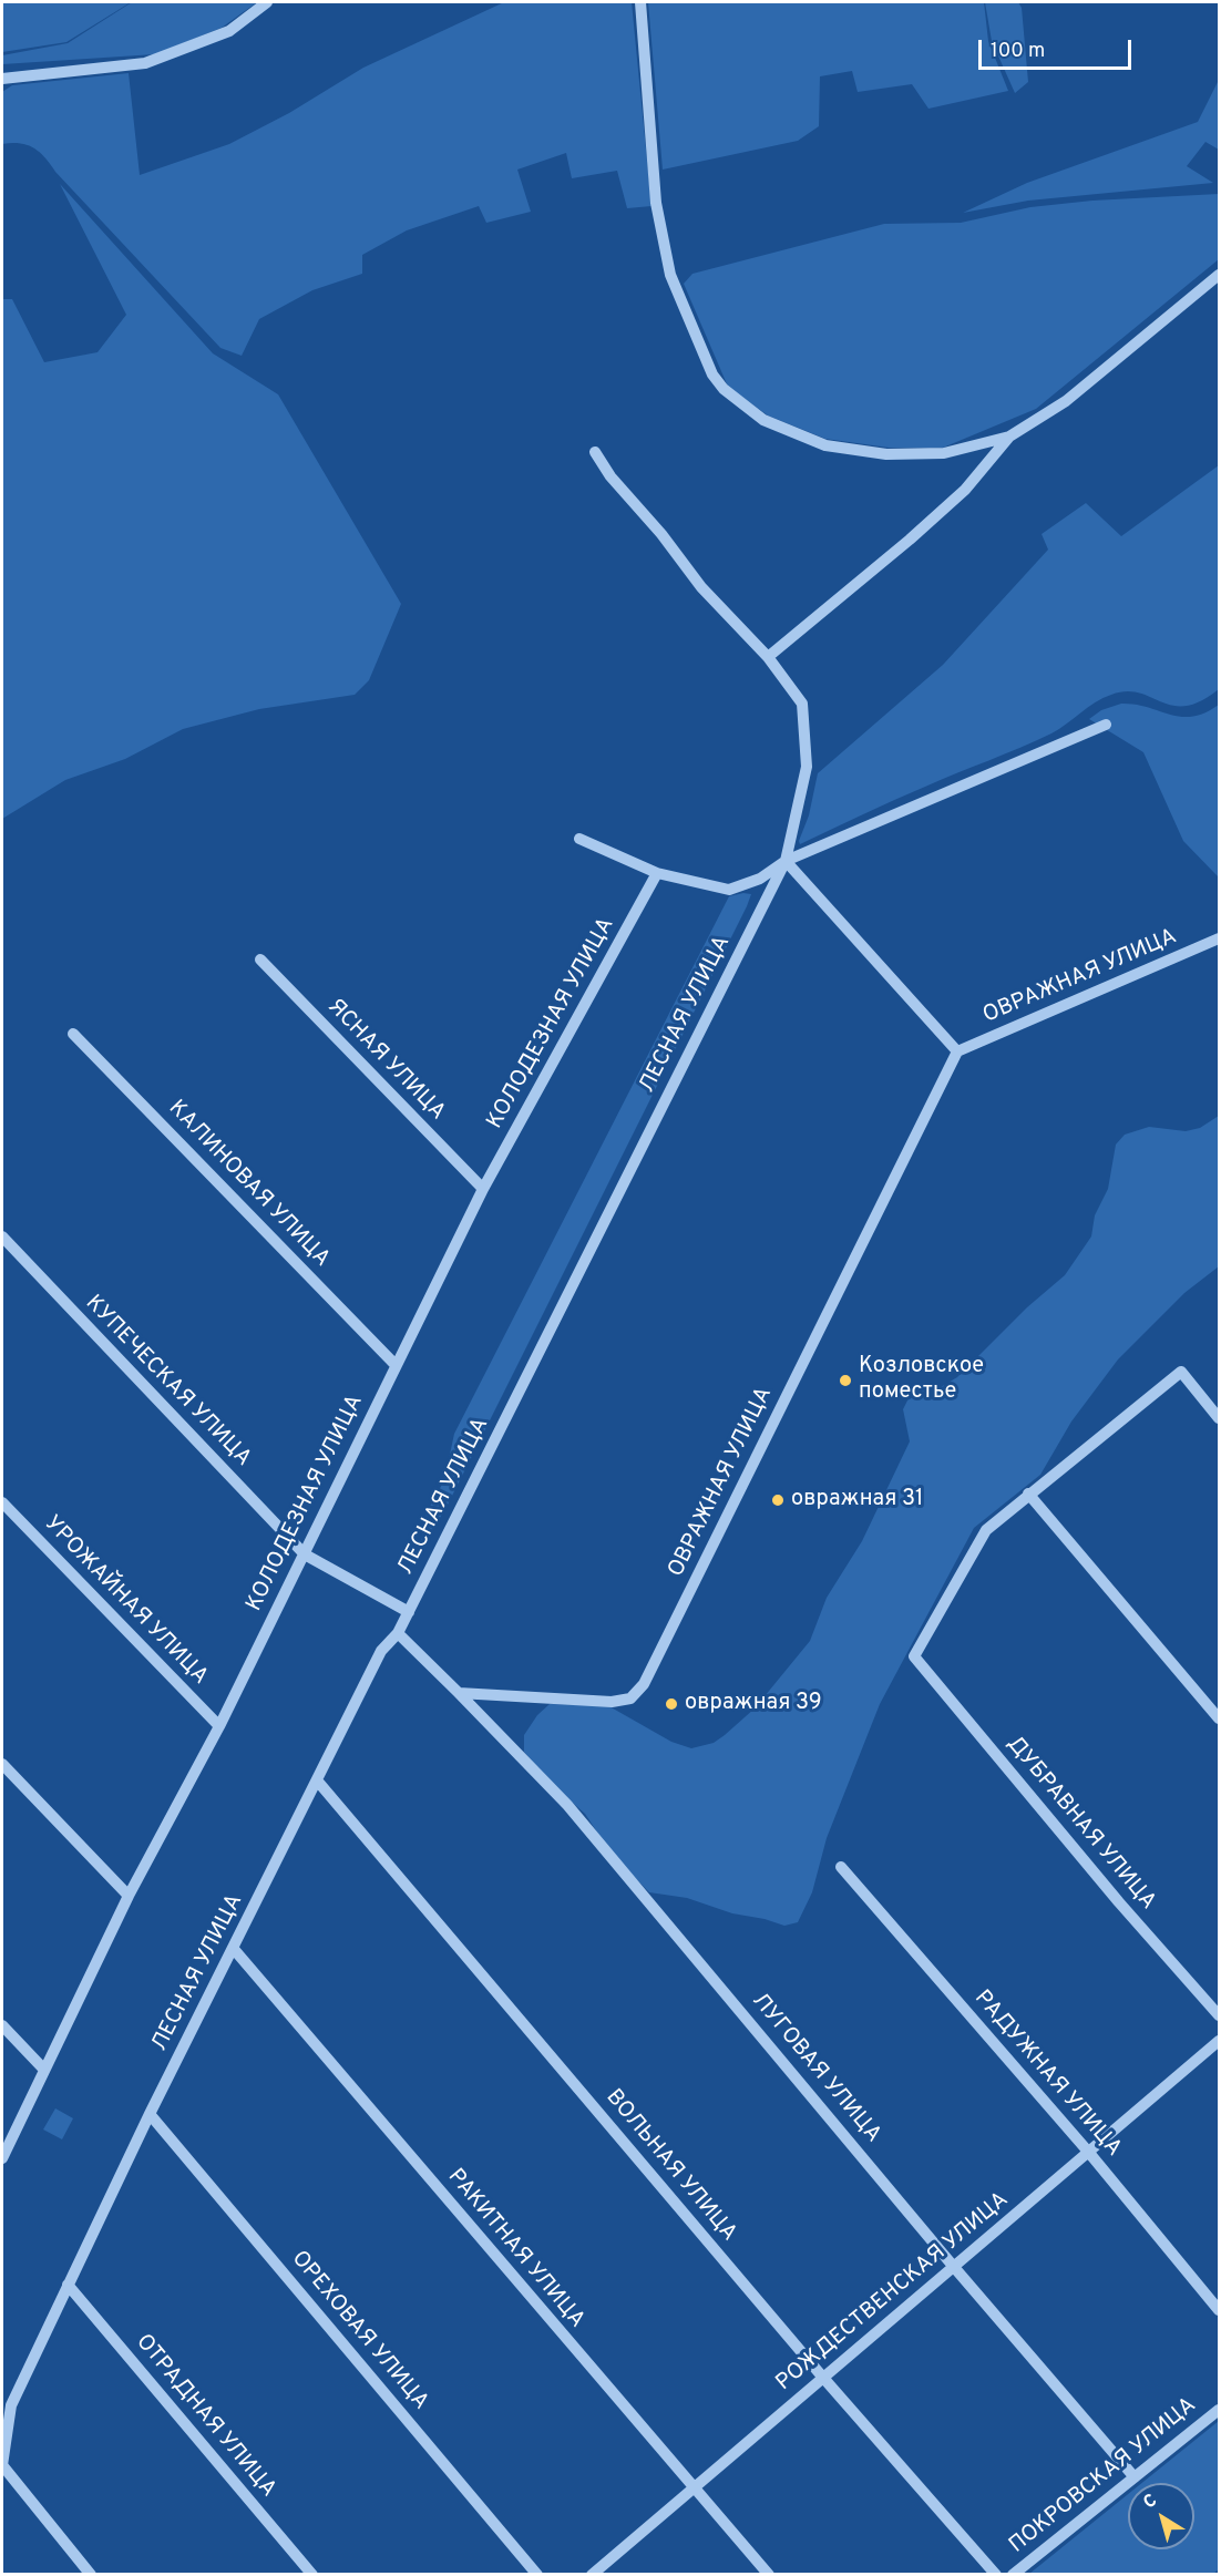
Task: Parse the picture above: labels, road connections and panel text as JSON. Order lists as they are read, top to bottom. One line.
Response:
{"streets":{"street":["ОВРАЖНАЯ УЛИЦА","ЛЕСНАЯ УЛИЦА","КОЛОДЕЗНАЯ УЛИЦА","ЯСНАЯ УЛИЦА","КАЛИНОВАЯ УЛИЦА","КУПЕЧЕСКАЯ УЛИЦА","УРОЖАЙНАЯ УЛИЦА","ДУБРАВНАЯ УЛИЦА","ЛУГОВАЯ УЛИЦА","РАДУЖНАЯ УЛИЦА","ВОЛЬНАЯ УЛИЦА","РАКИТНАЯ УЛИЦА","РОЖДЕСТВЕНСКАЯ УЛИЦА","ОРЕХОВАЯ УЛИЦА","ОТРАДНАЯ УЛИЦА","ПОКРОВСКАЯ УЛИЦА"]},"crossings":[["ОВРАЖНАЯ УЛИЦА","ЛУГОВАЯ УЛИЦА"],["ЛЕСНАЯ УЛИЦА","КУПЕЧЕСКАЯ УЛИЦА"],["ЛЕСНАЯ УЛИЦА","ВОЛЬНАЯ УЛИЦА"],["ЛЕСНАЯ УЛИЦА","РАКИТНАЯ УЛИЦА"],["ЛЕСНАЯ УЛИЦА","ОРЕХОВАЯ УЛИЦА"],["ЛЕСНАЯ УЛИЦА","ОТРАДНАЯ УЛИЦА"],["КОЛОДЕЗНАЯ УЛИЦА","ЯСНАЯ УЛИЦА"],["КОЛОДЕЗНАЯ УЛИЦА","КАЛИНОВАЯ УЛИЦА"],["КОЛОДЕЗНАЯ УЛИЦА","КУПЕЧЕСКАЯ УЛИЦА"],["КОЛОДЕЗНАЯ УЛИЦА","УРОЖАЙНАЯ УЛИЦА"],["ЛУГОВАЯ УЛИЦА","РОЖДЕСТВЕНСКАЯ УЛИЦА"],["ЛУГОВАЯ УЛИЦА","ПОКРОВСКАЯ УЛИЦА"],["РАДУЖНАЯ УЛИЦА","РОЖДЕСТВЕНСКАЯ УЛИЦА"],["ВОЛЬНАЯ УЛИЦА","РОЖДЕСТВЕНСКАЯ УЛИЦА"],["РАКИТНАЯ УЛИЦА","РОЖДЕСТВЕНСКАЯ УЛИЦА"]],"places":["Козловское поместье","овражная 31","овражная 39"],"scale_bar":"100 m","north":"top left"}
